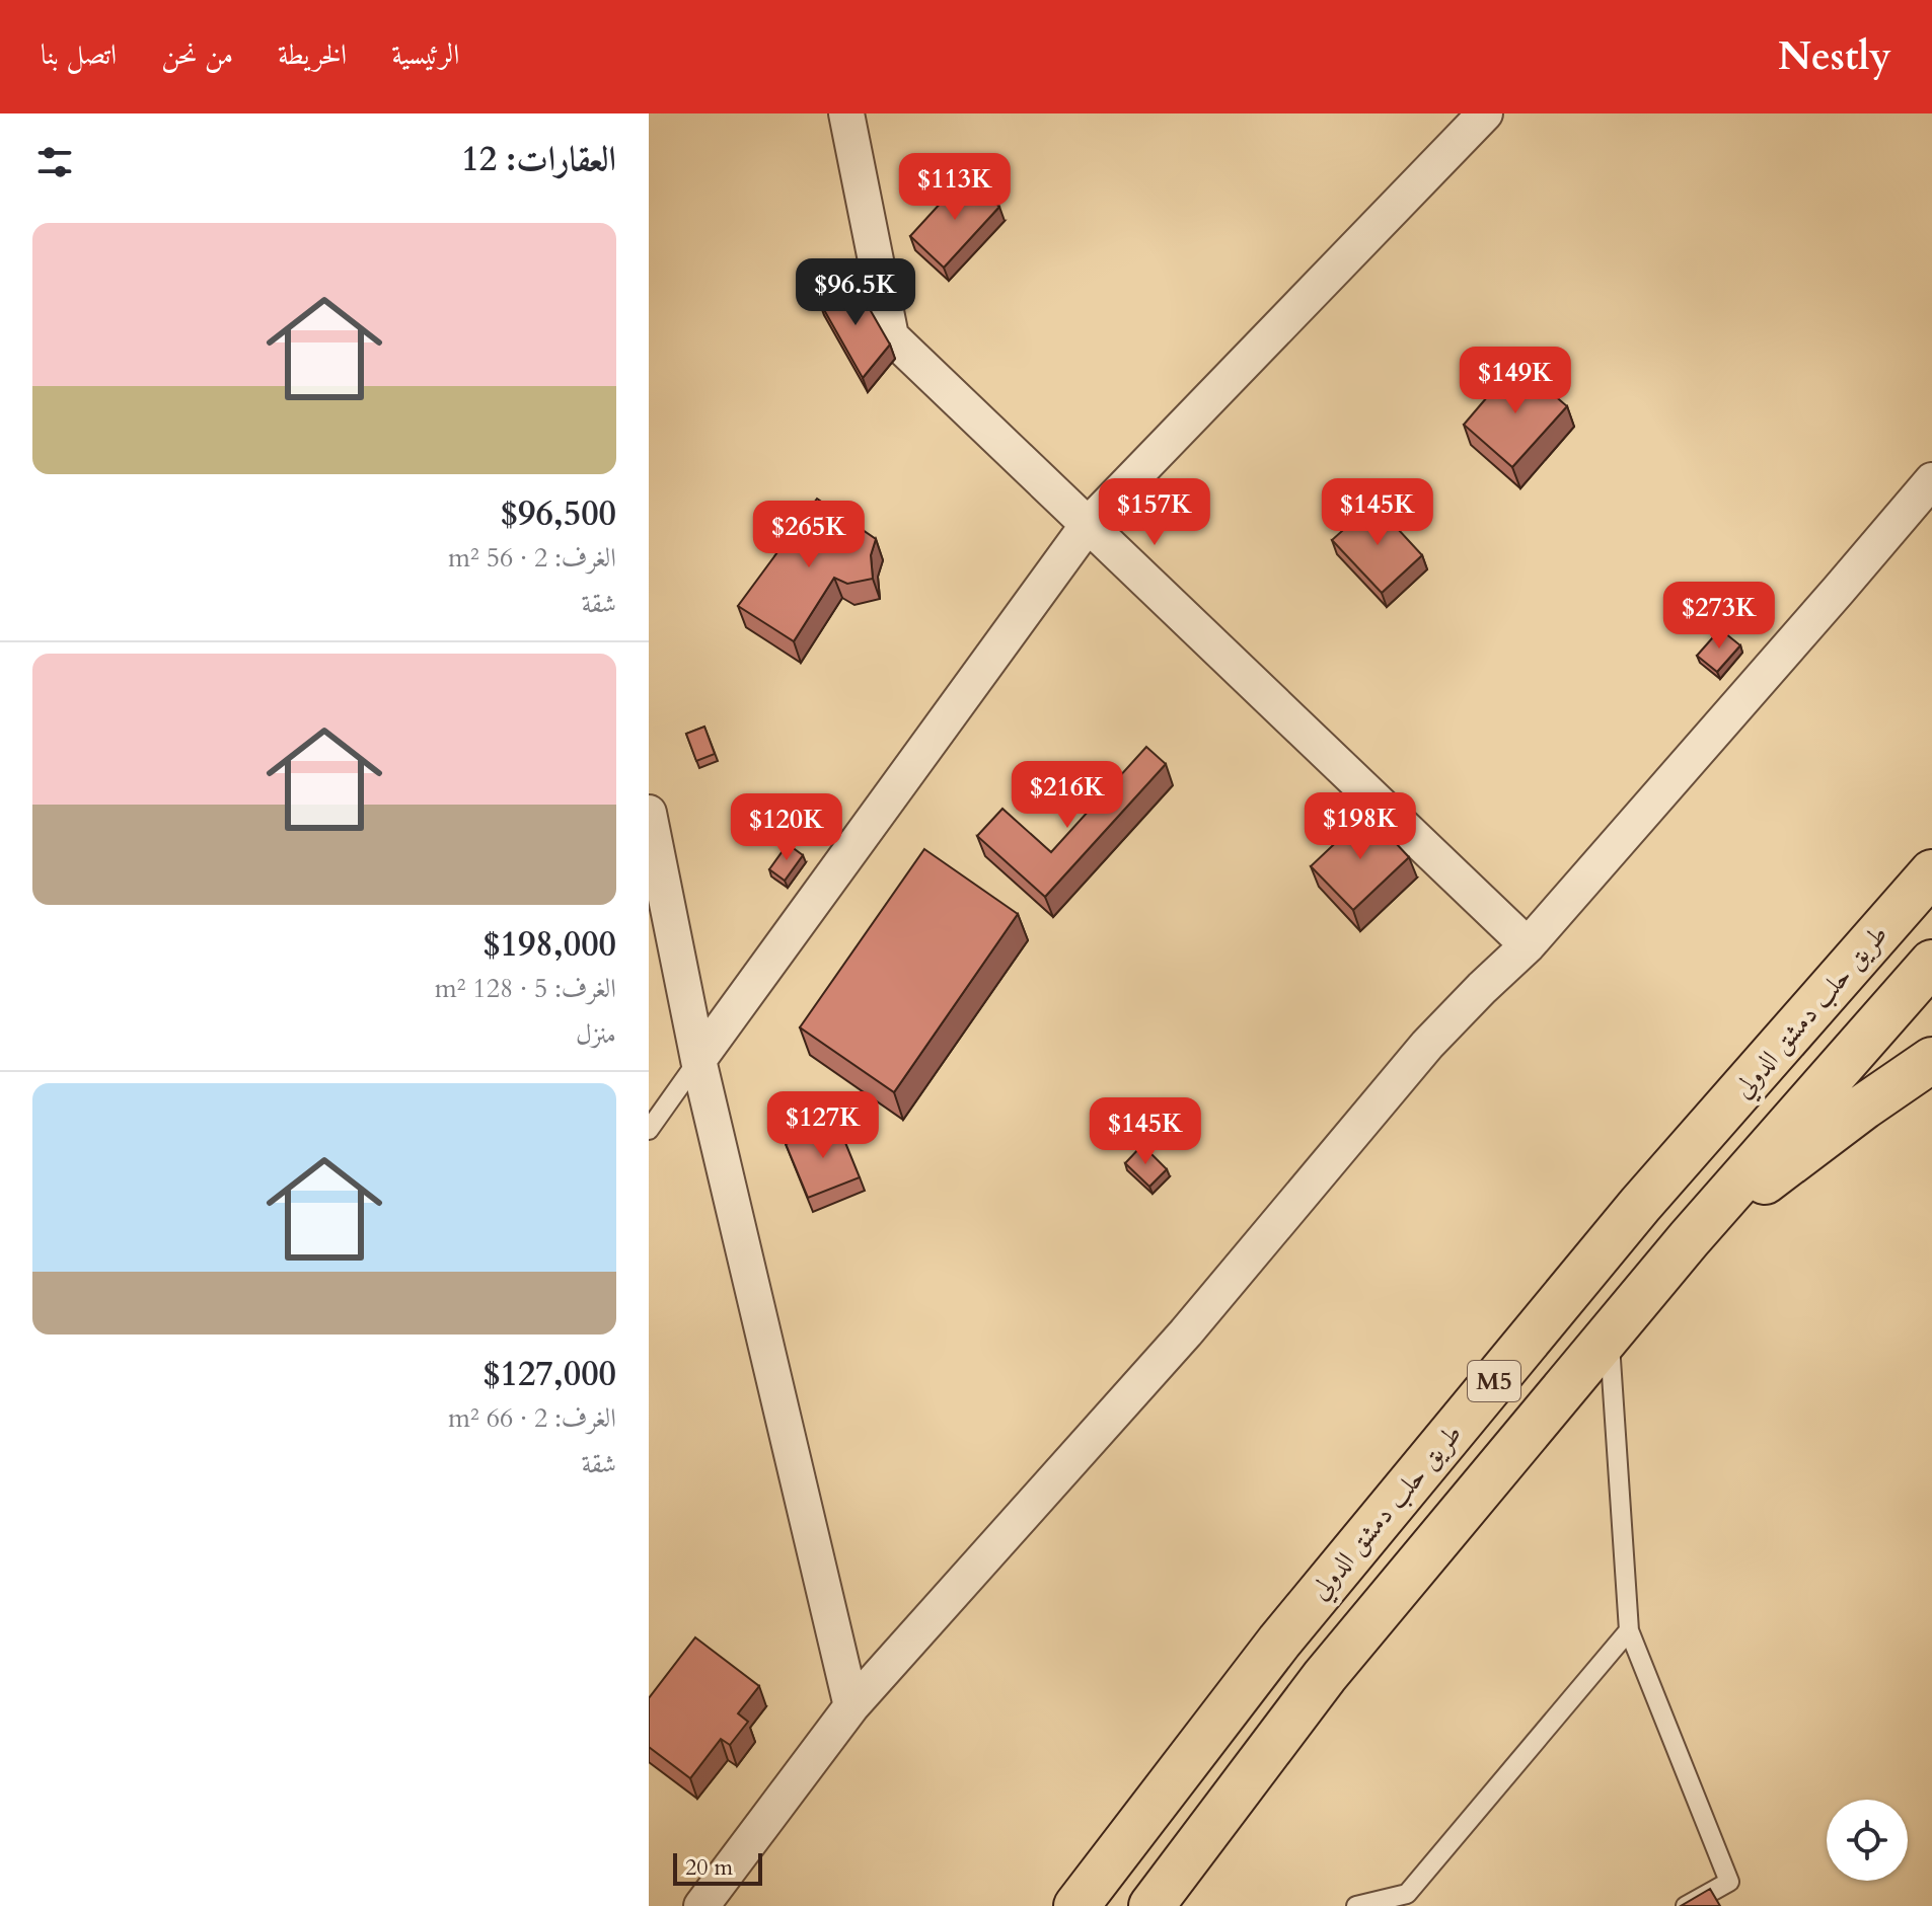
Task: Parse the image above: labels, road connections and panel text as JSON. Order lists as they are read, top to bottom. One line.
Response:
{"streets":{"highway":["طريق حلب دمشق الدولي","M5"]},"scale_bar":"20 m","page":{"header":"Nestly","nav":["الرئيسية","الخريطة","من نحن","اتصل بنا"],"heading":"العقارات: 12","price":["$113K","$96.5K","$149K","$157K","$145K","$265K","$273K","$216K","$198K","$120K","$127K","$145K"],"list":[{"name":"$96,500","note":"الغرف: 2 · 56 m² · شقة"},{"name":"$198,000","note":"الغرف: 5 · 128 m² · منزل"},{"name":"$127,000","note":"الغرف: 2 · 66 m² · شقة"}],"scale":"20 m"}}
